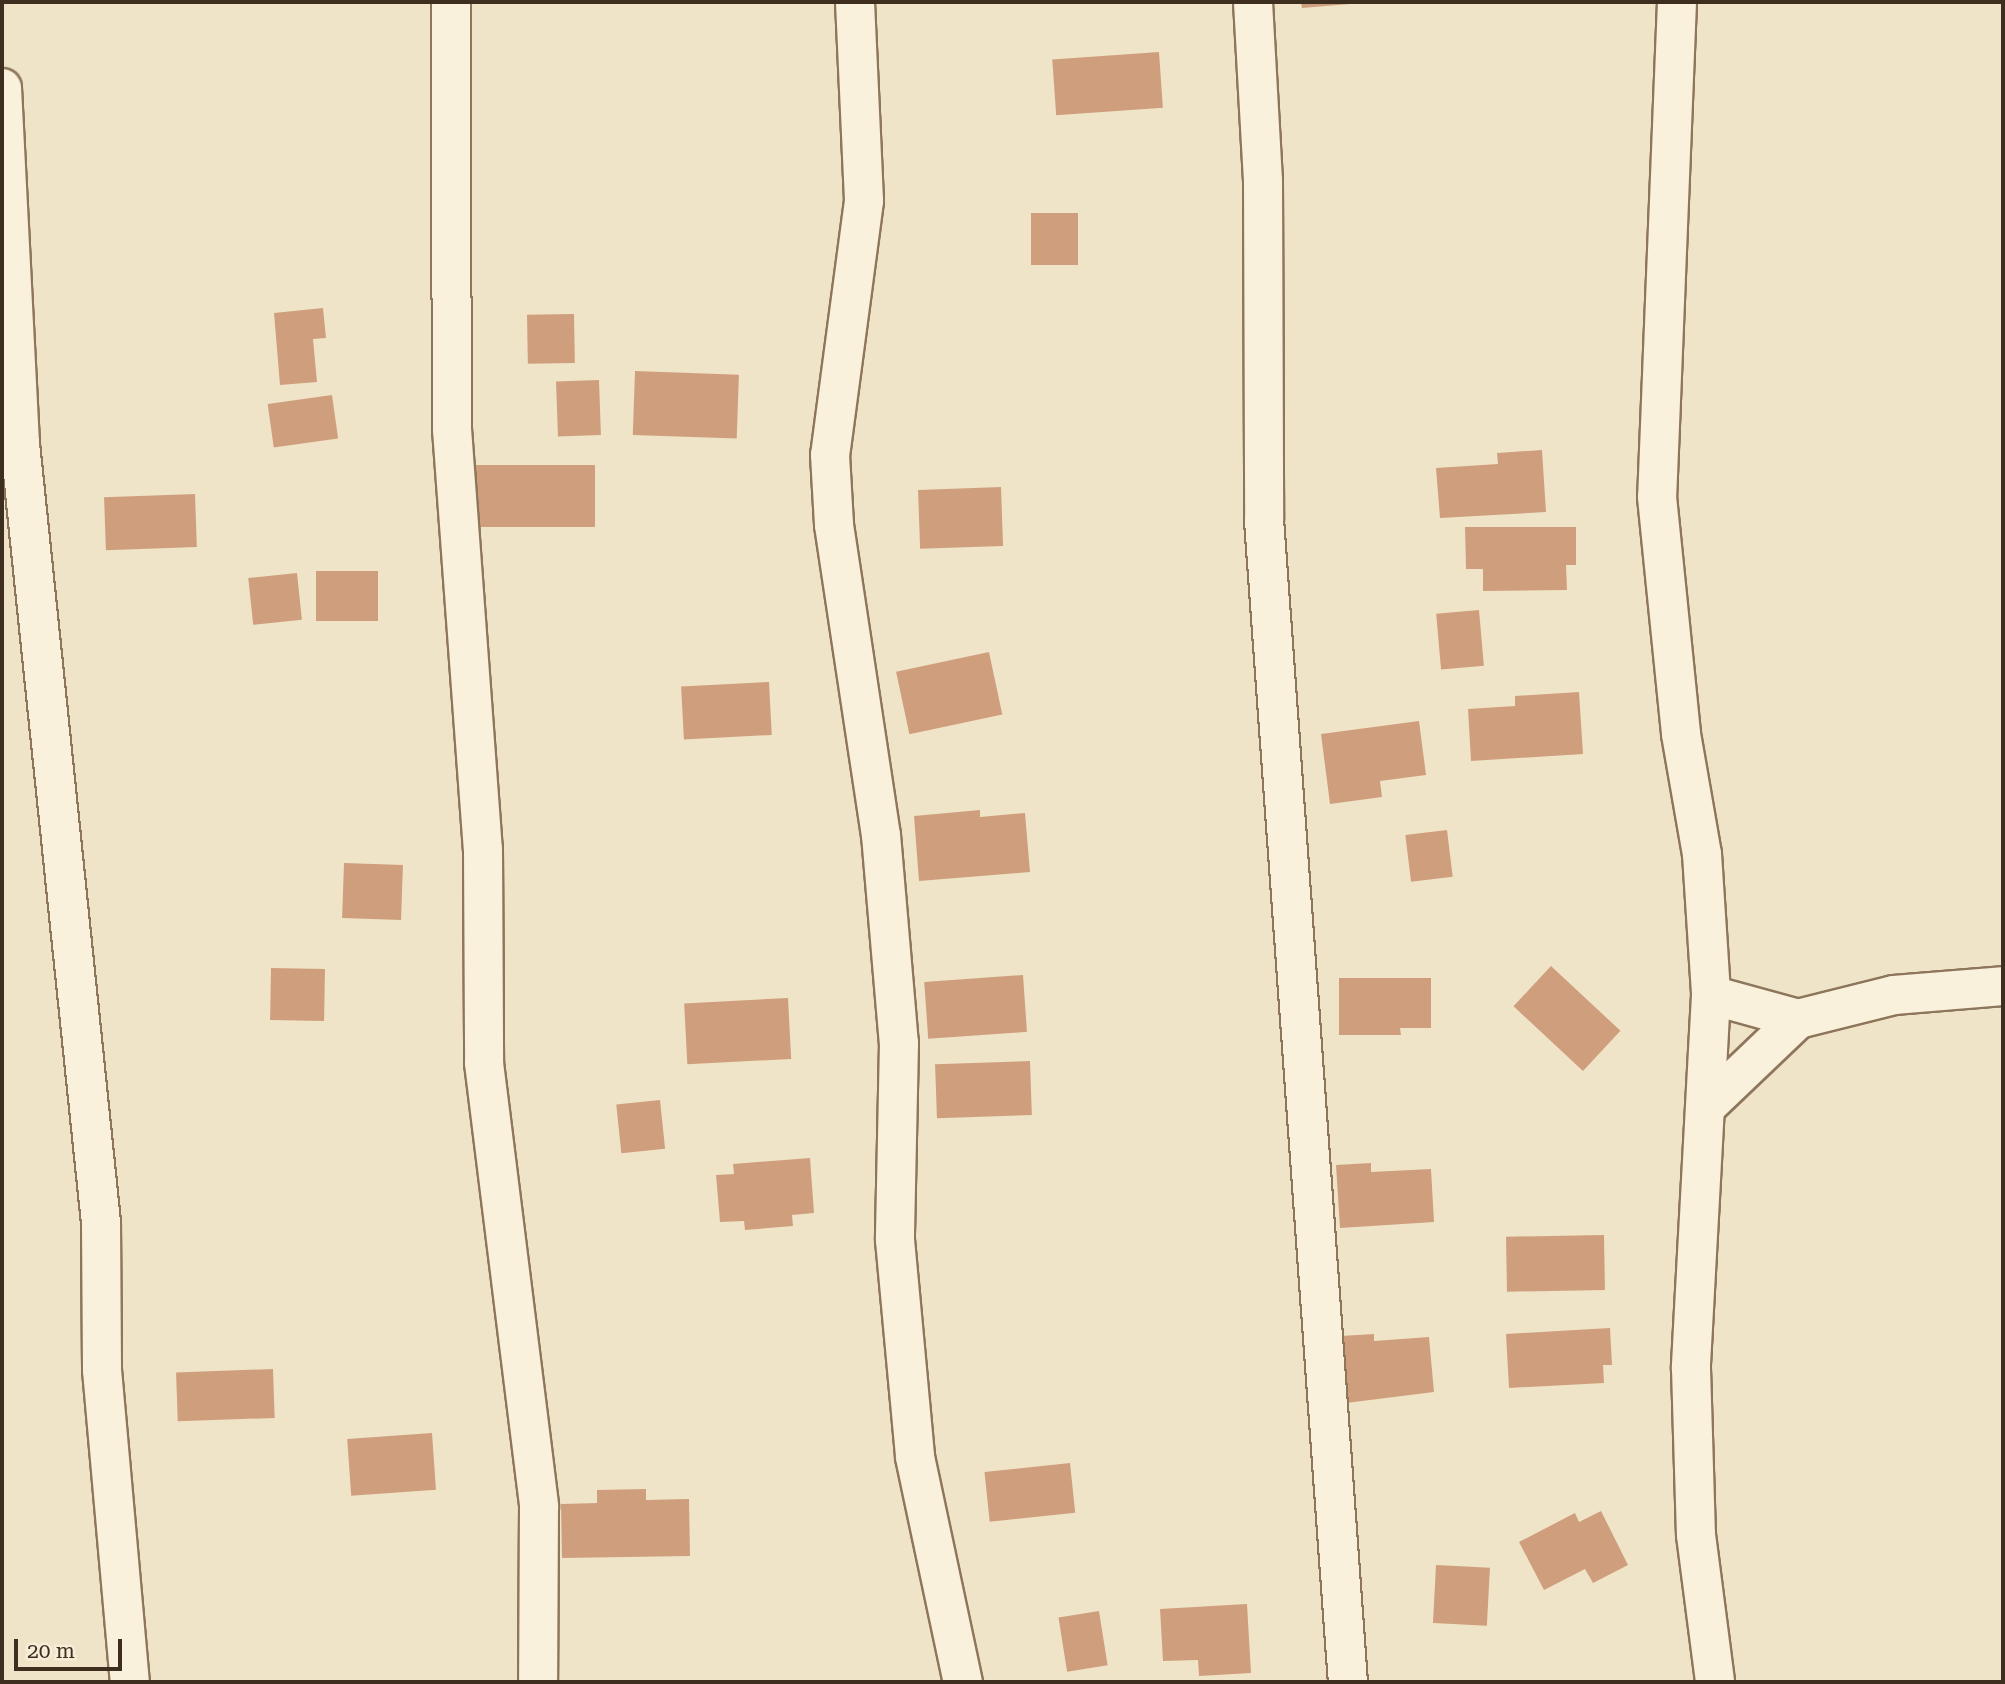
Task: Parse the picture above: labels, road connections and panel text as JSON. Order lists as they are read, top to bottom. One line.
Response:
{"scale_bar":"20 m"}
